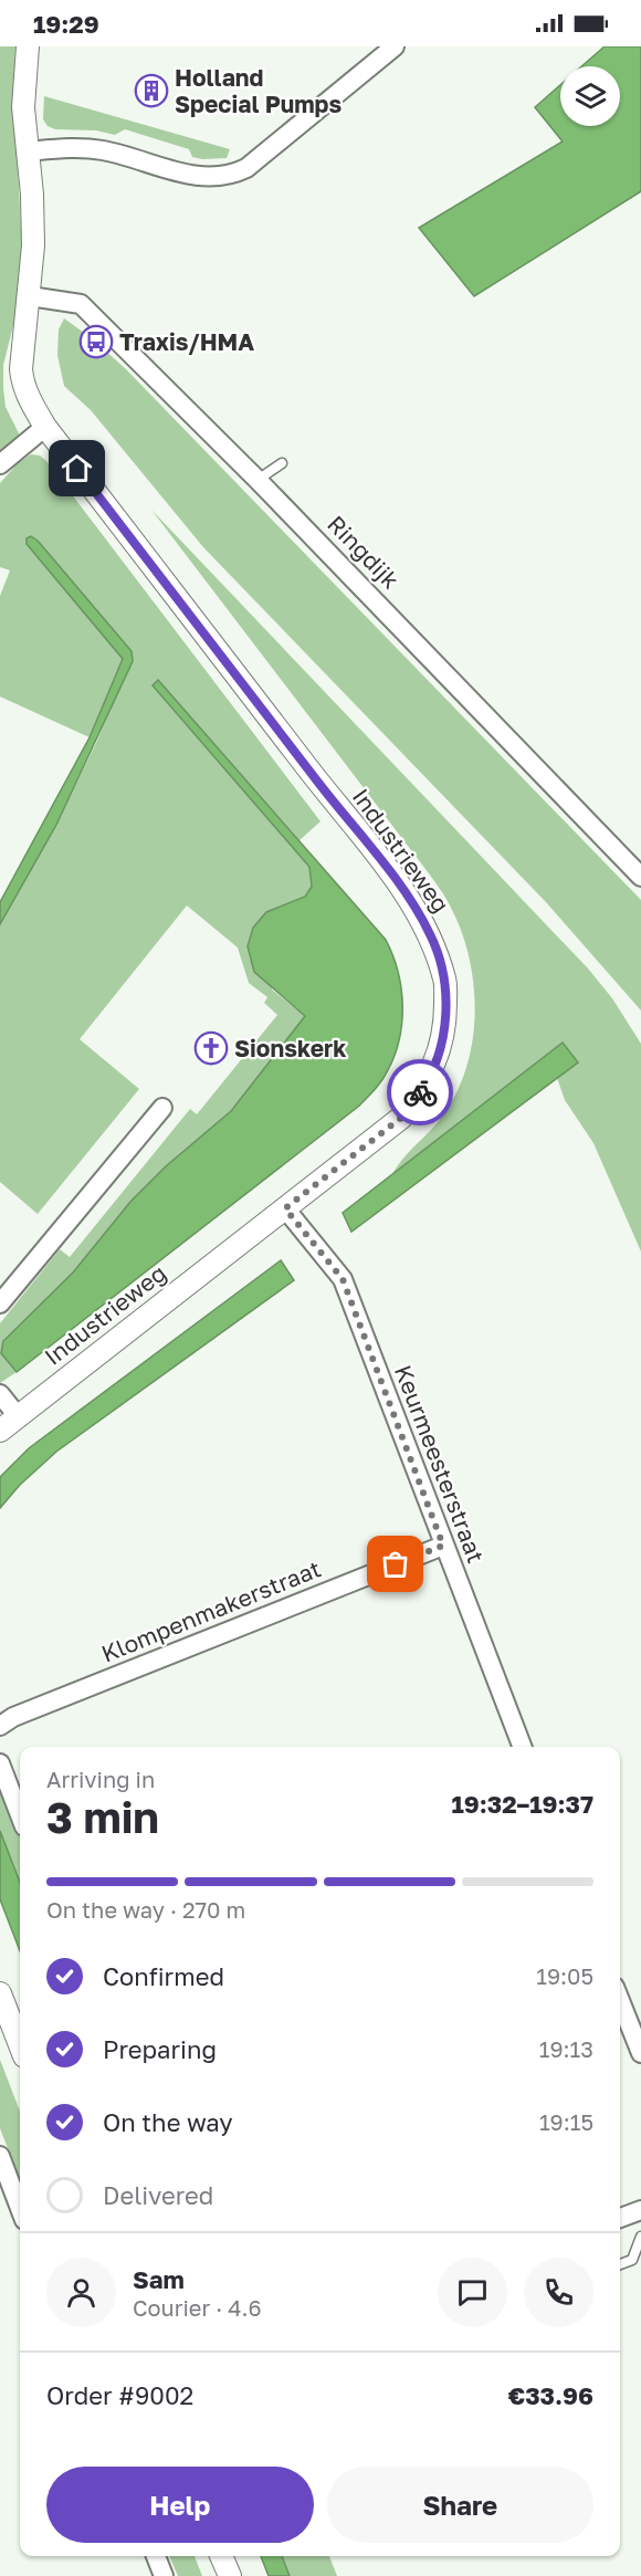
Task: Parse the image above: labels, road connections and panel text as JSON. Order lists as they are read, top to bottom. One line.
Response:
{"streets":{"street":["Ringdijk","Industrieweg","Keurmeesterstraat","Klompenmakerstraat"]},"crossings":[["Industrieweg","Keurmeesterstraat"],["Keurmeesterstraat","Klompenmakerstraat"]],"places":{"building":["Holland Special Pumps"],"bus stop":["Traxis/HMA"],"church":["Sionskerk"]},"page":{"status":"19:29","heading":["3 min","Arriving in","19:32–19:37"],"panel":["Sam","Courier · 4.6","Order #9002","€33.96"],"bar":"On the way · 270 m","list":[["Confirmed","19:05"],["Preparing","19:13"],["On the way","19:15"],"Delivered"],"buttons":["Help","Share"]}}
